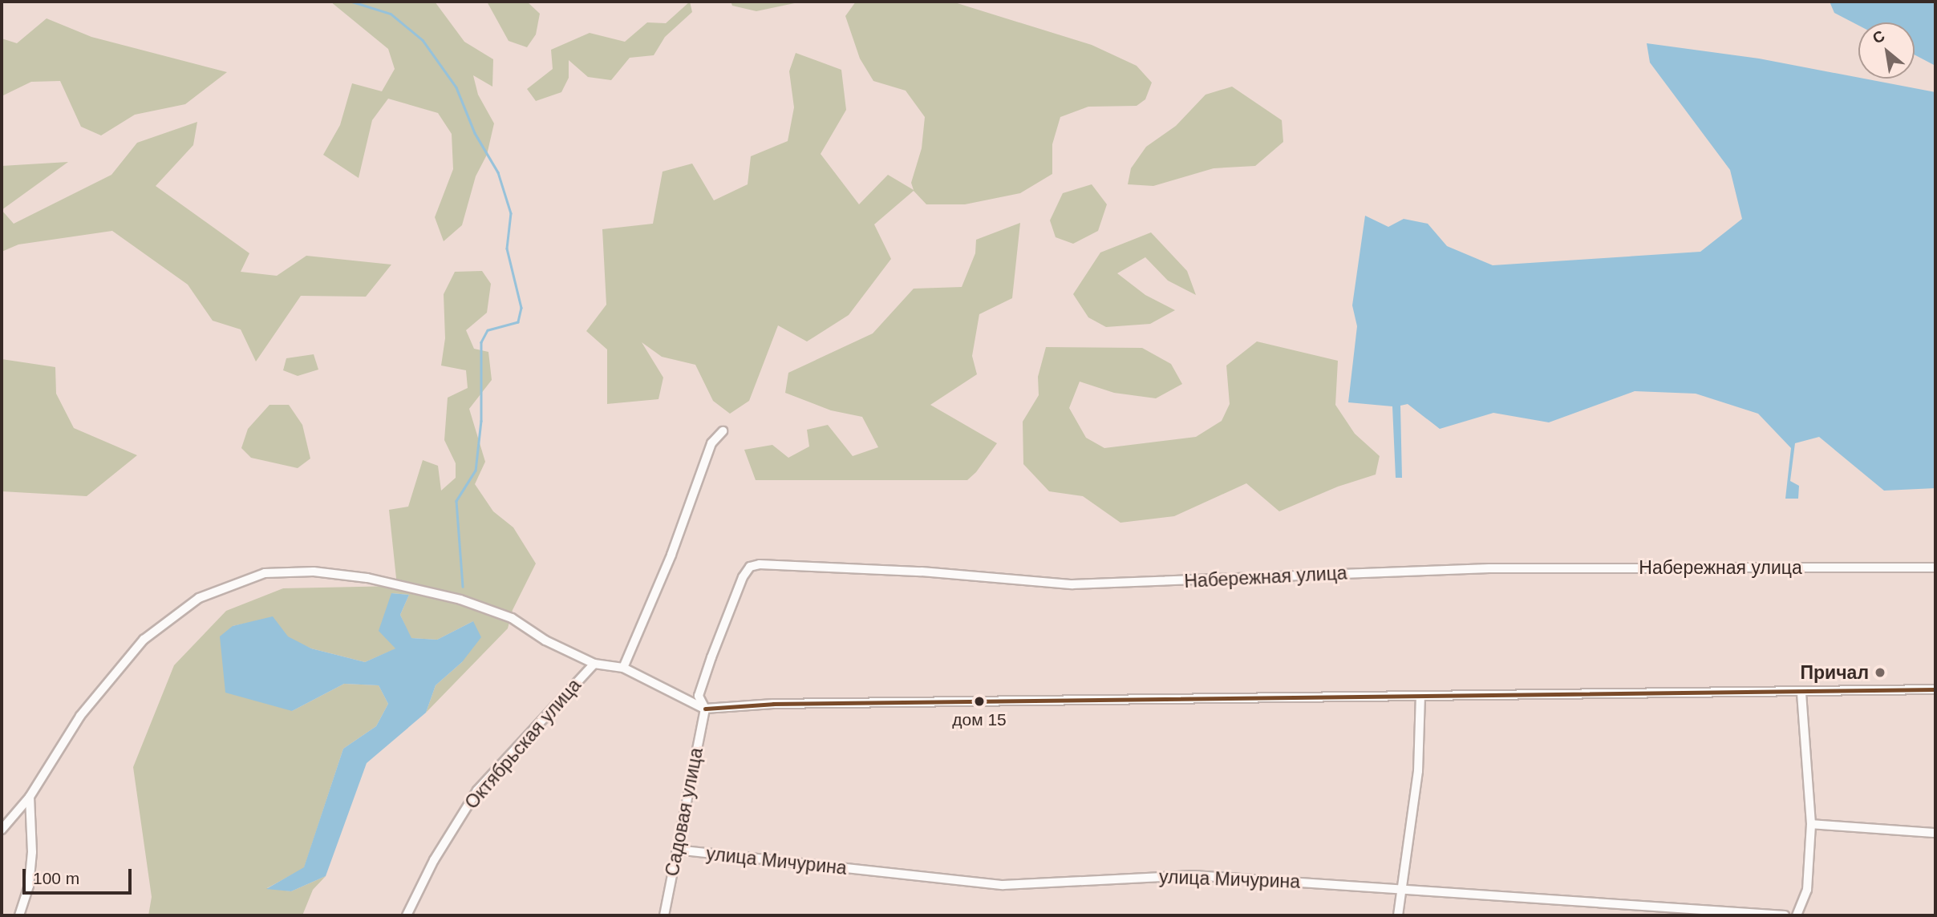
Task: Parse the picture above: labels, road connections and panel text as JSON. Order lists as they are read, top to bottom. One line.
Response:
{"streets":{"street":["Набережная улица","Октябрьская улица","Садовая улица","улица Мичурина"]},"crossings":[["Набережная улица","Садовая улица"],["Садовая улица","улица Мичурина"]],"places":["Причал","дом 15"],"scale_bar":"100 m","north":"top left"}
